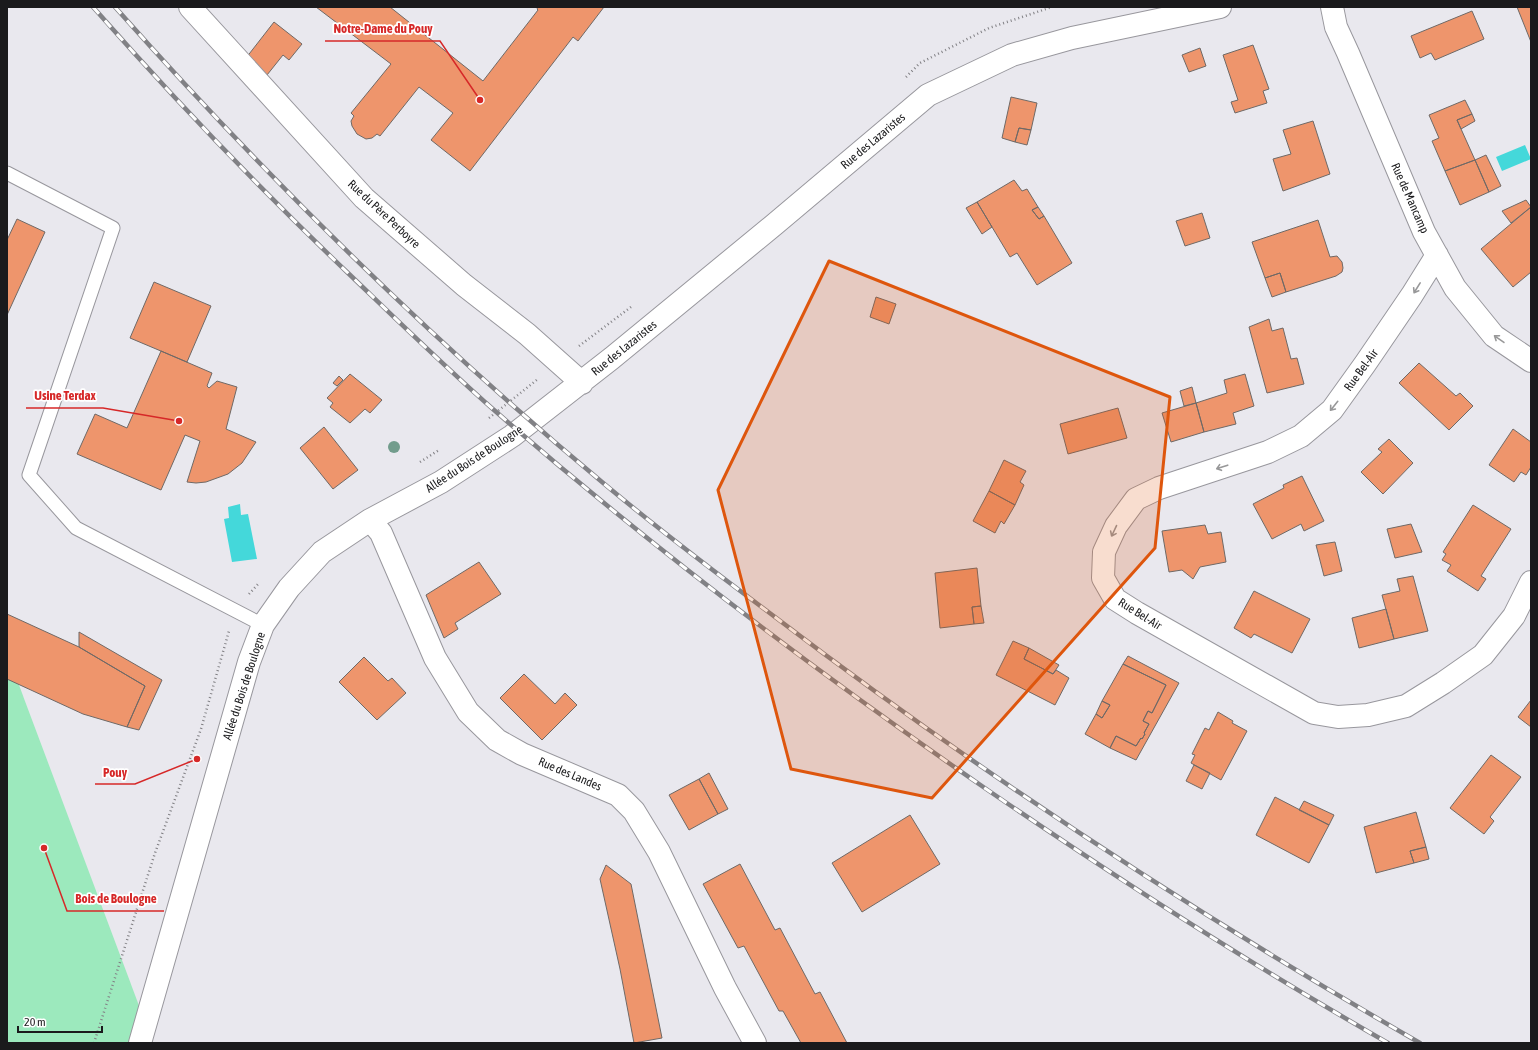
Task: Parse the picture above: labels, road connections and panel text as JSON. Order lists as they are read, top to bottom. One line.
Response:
{"streets":{"street":["Rue des Lazaristes","Rue de Mancamp","Rue du Père Perboyre","Rue Bel-Air","Allée du Bois de Boulogne","Rue des Landes"]},"crossings":[["Rue des Lazaristes","Rue du Père Perboyre"],["Rue des Lazaristes","Allée du Bois de Boulogne"],["Rue de Mancamp","Rue Bel-Air"],["Rue du Père Perboyre","Allée du Bois de Boulogne"],["Allée du Bois de Boulogne","Rue des Landes"]],"places":["Notre-Dame du Pouy","Usine Terdax","Pouy","Bois de Boulogne"],"scale_bar":"20 m"}
